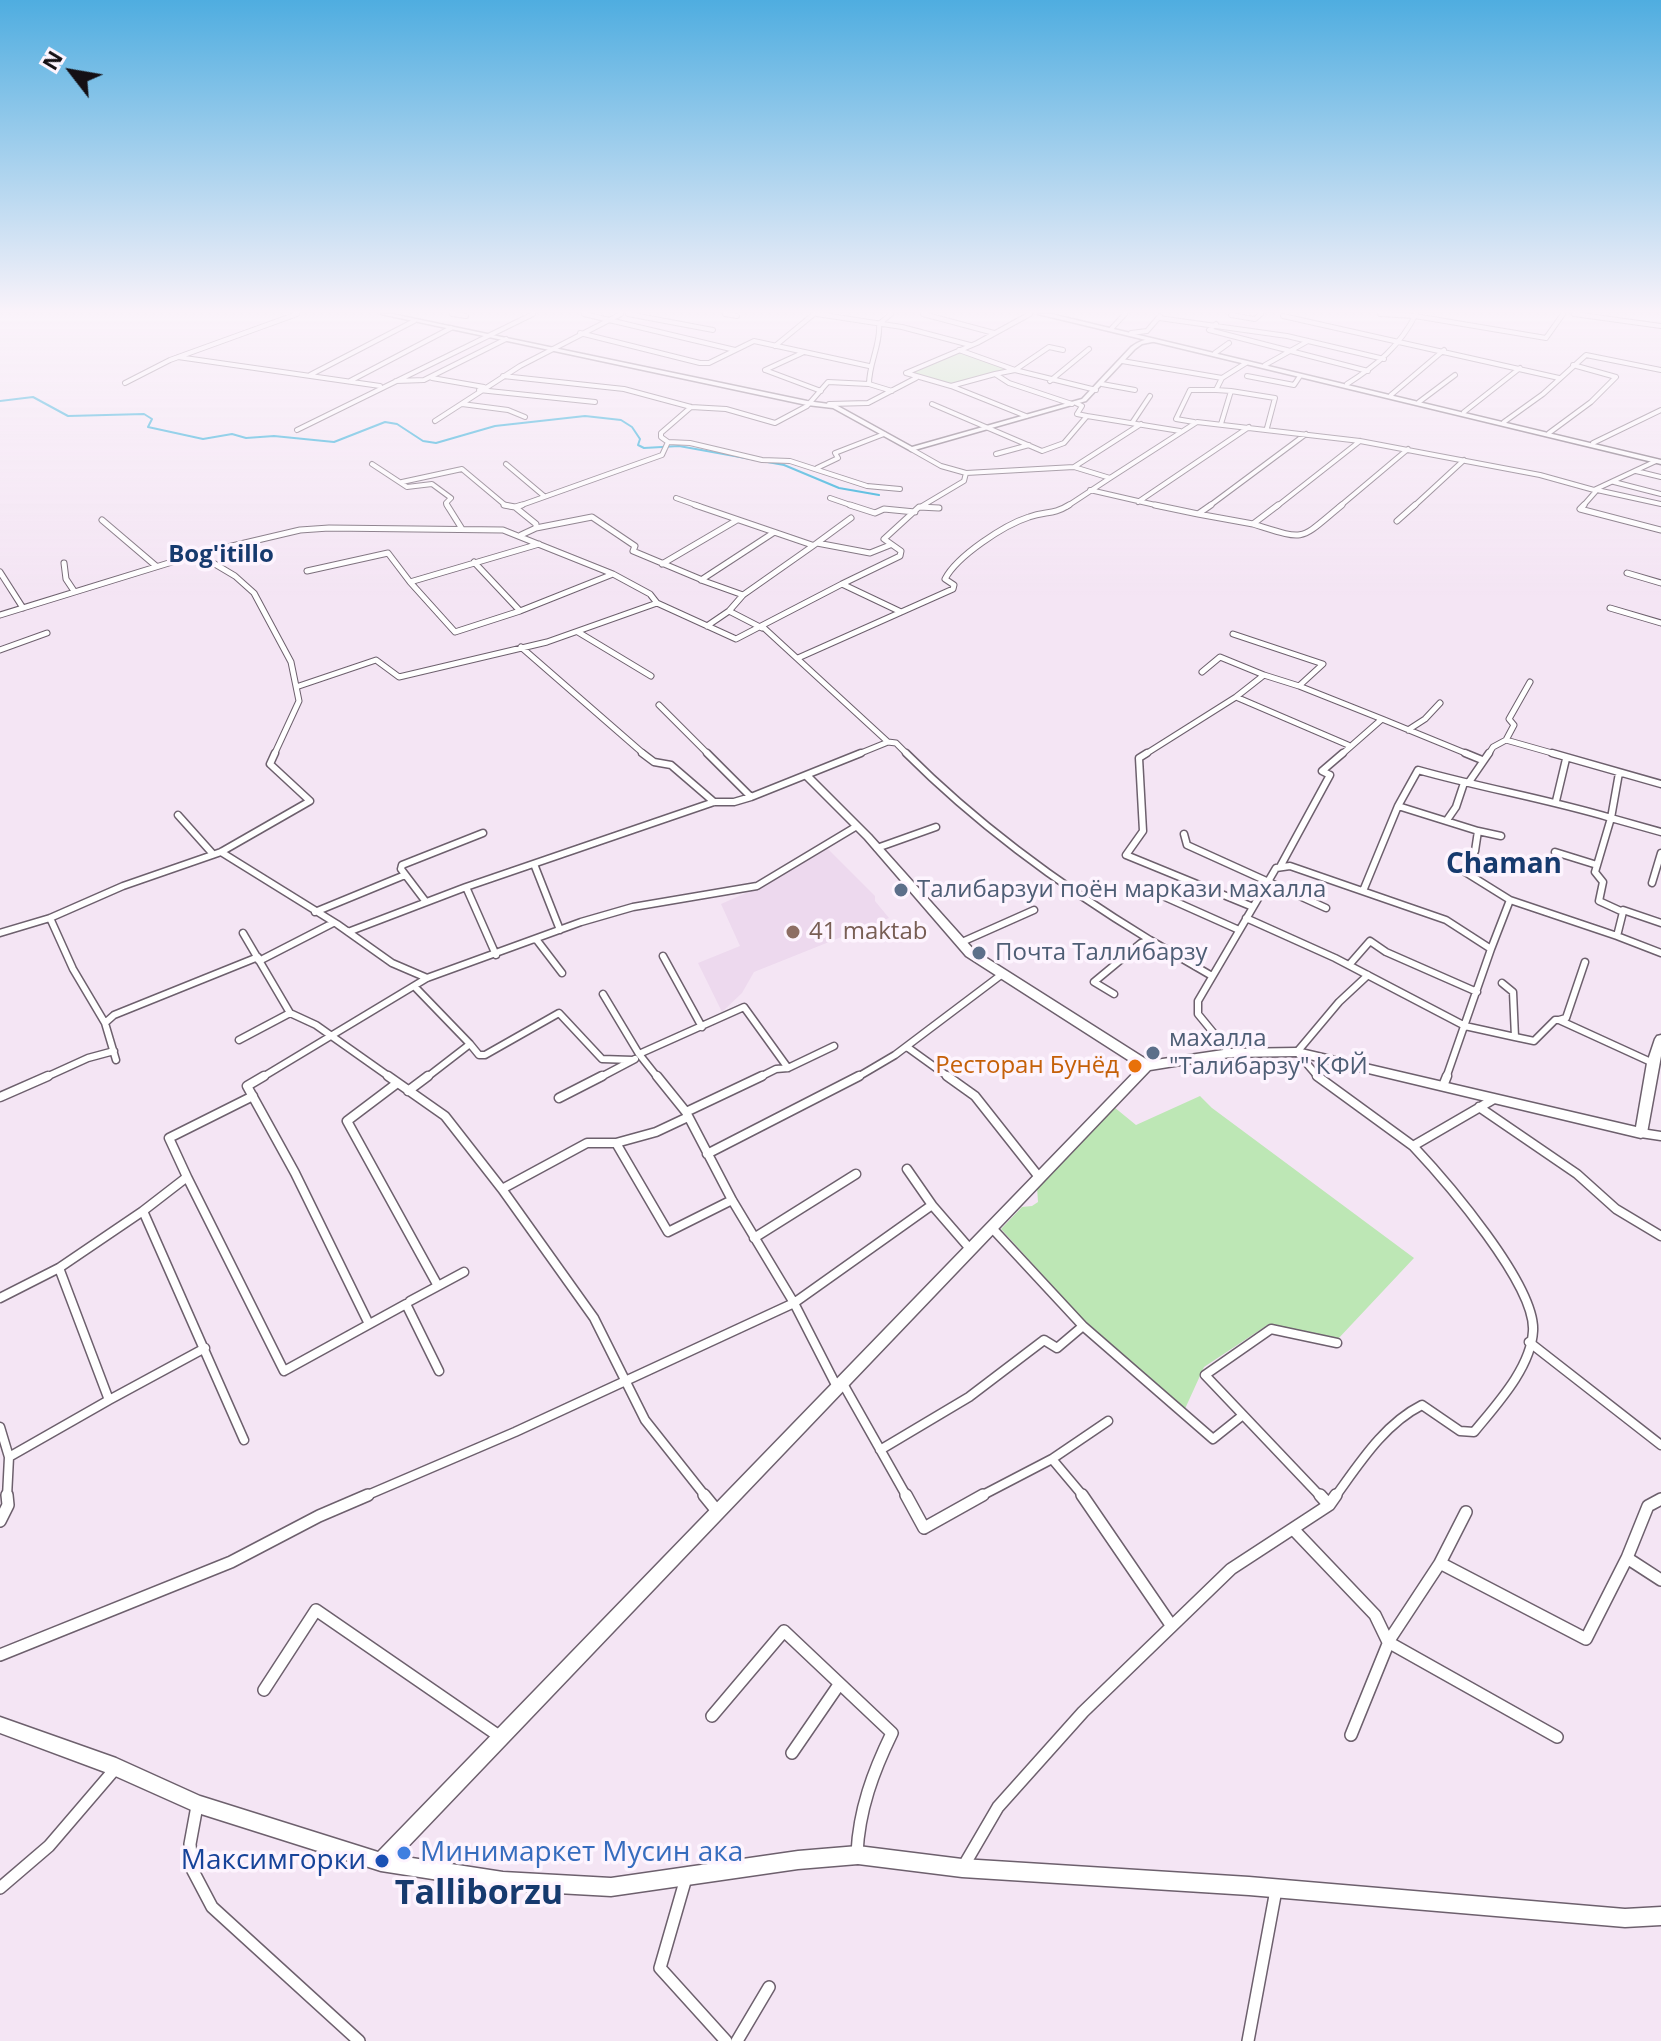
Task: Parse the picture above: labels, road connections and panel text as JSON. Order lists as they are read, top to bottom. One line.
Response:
{"districts":["Bog'itillo","Chaman","Talliborzu"],"places":["Талибарзуи поён маркази махалла","41 maktab","Почта Таллибарзу","махалла \"Талибарзу\" КФЙ","Ресторан Бунёд","Минимаркет Мусин ака","Максимгорки"],"north":"top left"}
